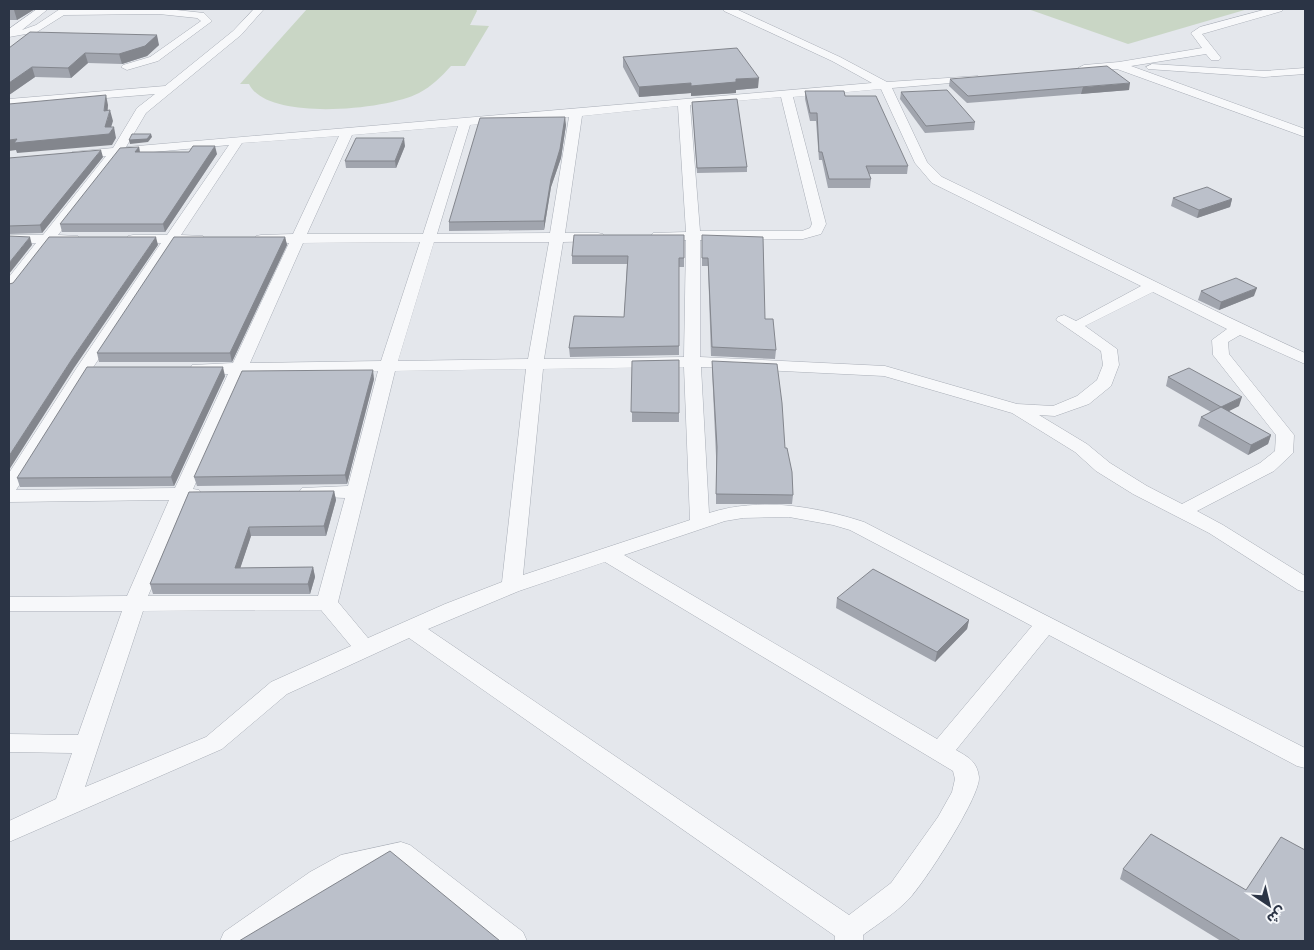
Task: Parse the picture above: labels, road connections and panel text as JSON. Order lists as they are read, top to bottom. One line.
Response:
{"north":"bottom right"}
